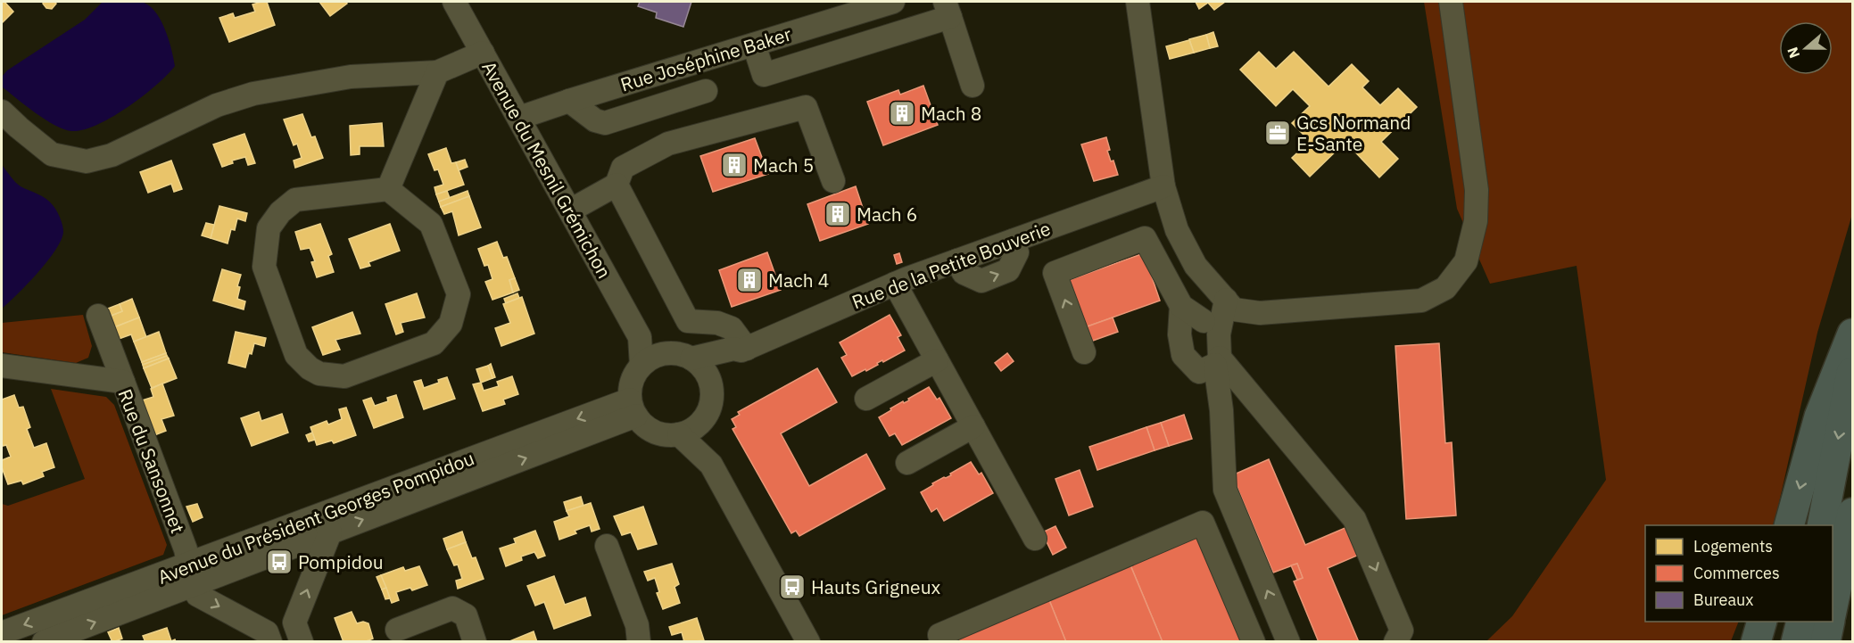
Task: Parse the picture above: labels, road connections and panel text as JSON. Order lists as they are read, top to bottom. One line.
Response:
{"streets":{"street":["Rue Joséphine Baker","Avenue du Mesnil Grémichon","Rue de la Petite Bouverie","Rue du Sansonnet","Avenue du Président Georges Pompidou"]},"crossings":[["Rue Joséphine Baker","Avenue du Mesnil Grémichon"],["Avenue du Mesnil Grémichon","Rue de la Petite Bouverie"],["Avenue du Mesnil Grémichon","Avenue du Président Georges Pompidou"],["Rue de la Petite Bouverie","Avenue du Président Georges Pompidou"],["Rue du Sansonnet","Avenue du Président Georges Pompidou"]],"places":{"building":["Mach 8","Mach 5","Mach 6","Mach 4"],"office":["Gcs Normand E-Sante"],"bus stop":["Pompidou","Hauts Grigneux"]},"legend":["Logements","Commerces","Bureaux"],"north":"left"}
